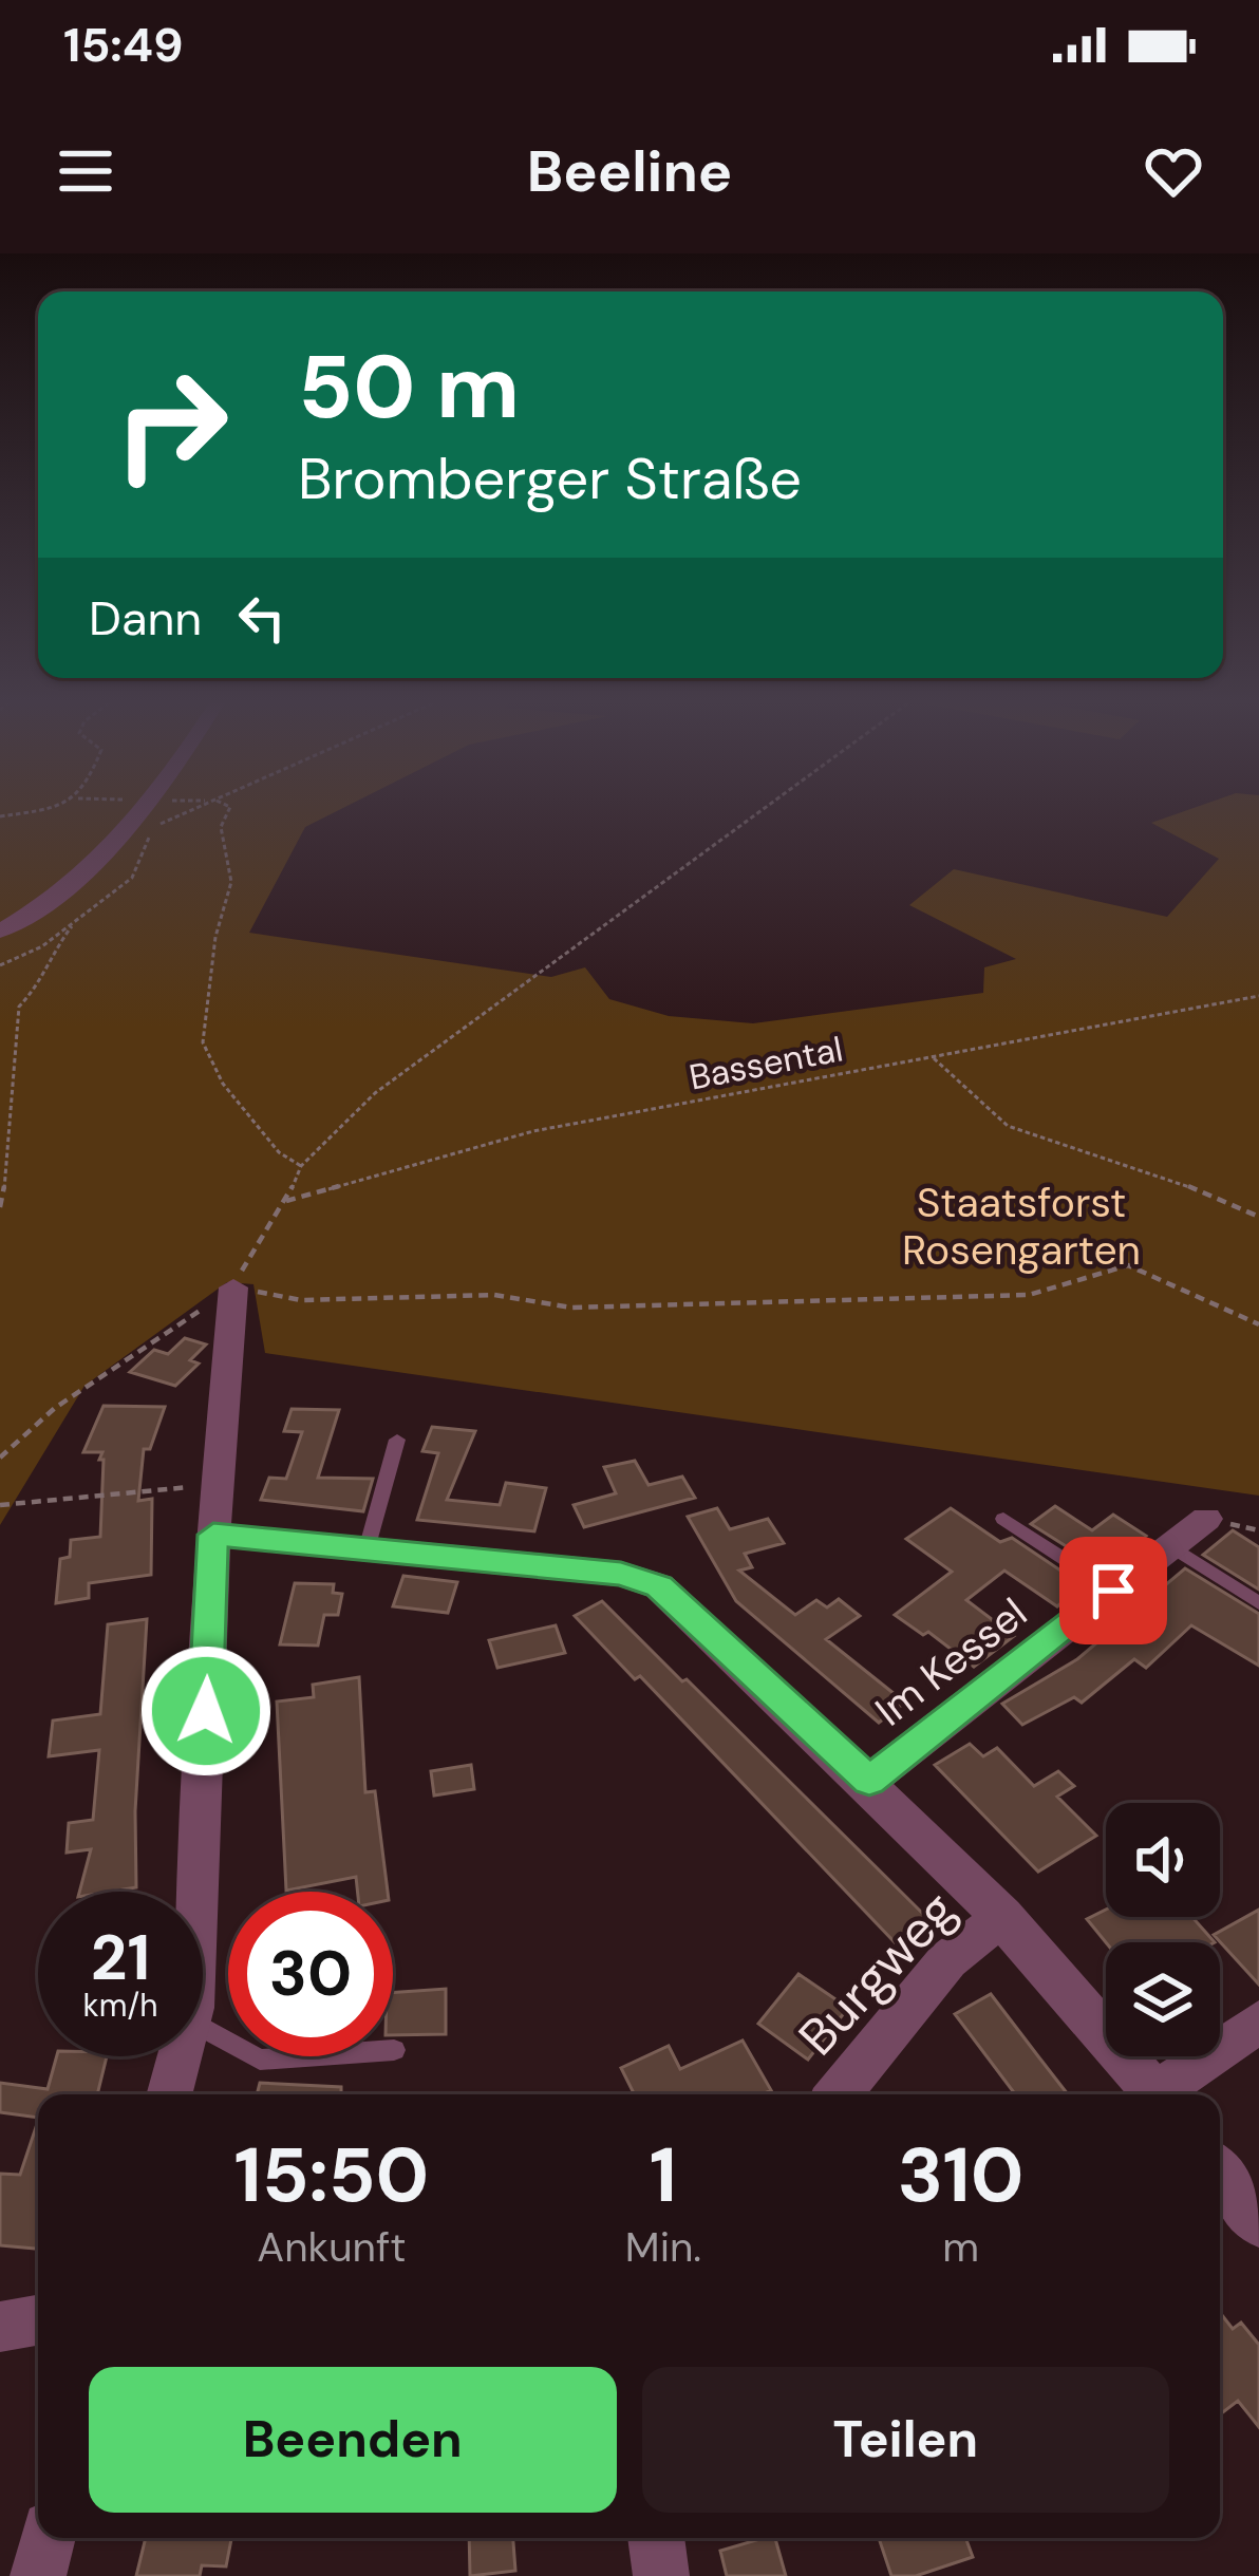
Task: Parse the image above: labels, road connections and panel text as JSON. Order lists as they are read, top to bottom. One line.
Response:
{"streets":{"street":["Im Kessel","Burgweg"],"path":["Bassental"]},"parks":["Staatsforst Rosengarten"],"page":{"status":"15:49","header":"Beeline","turn":["50 m","Bromberger Straße"],"then":"Dann","speed":"21 km/h","limit":"30","eta":["15:50","Ankunft","1","Min.","310","m"],"buttons":["Beenden","Teilen"]}}
